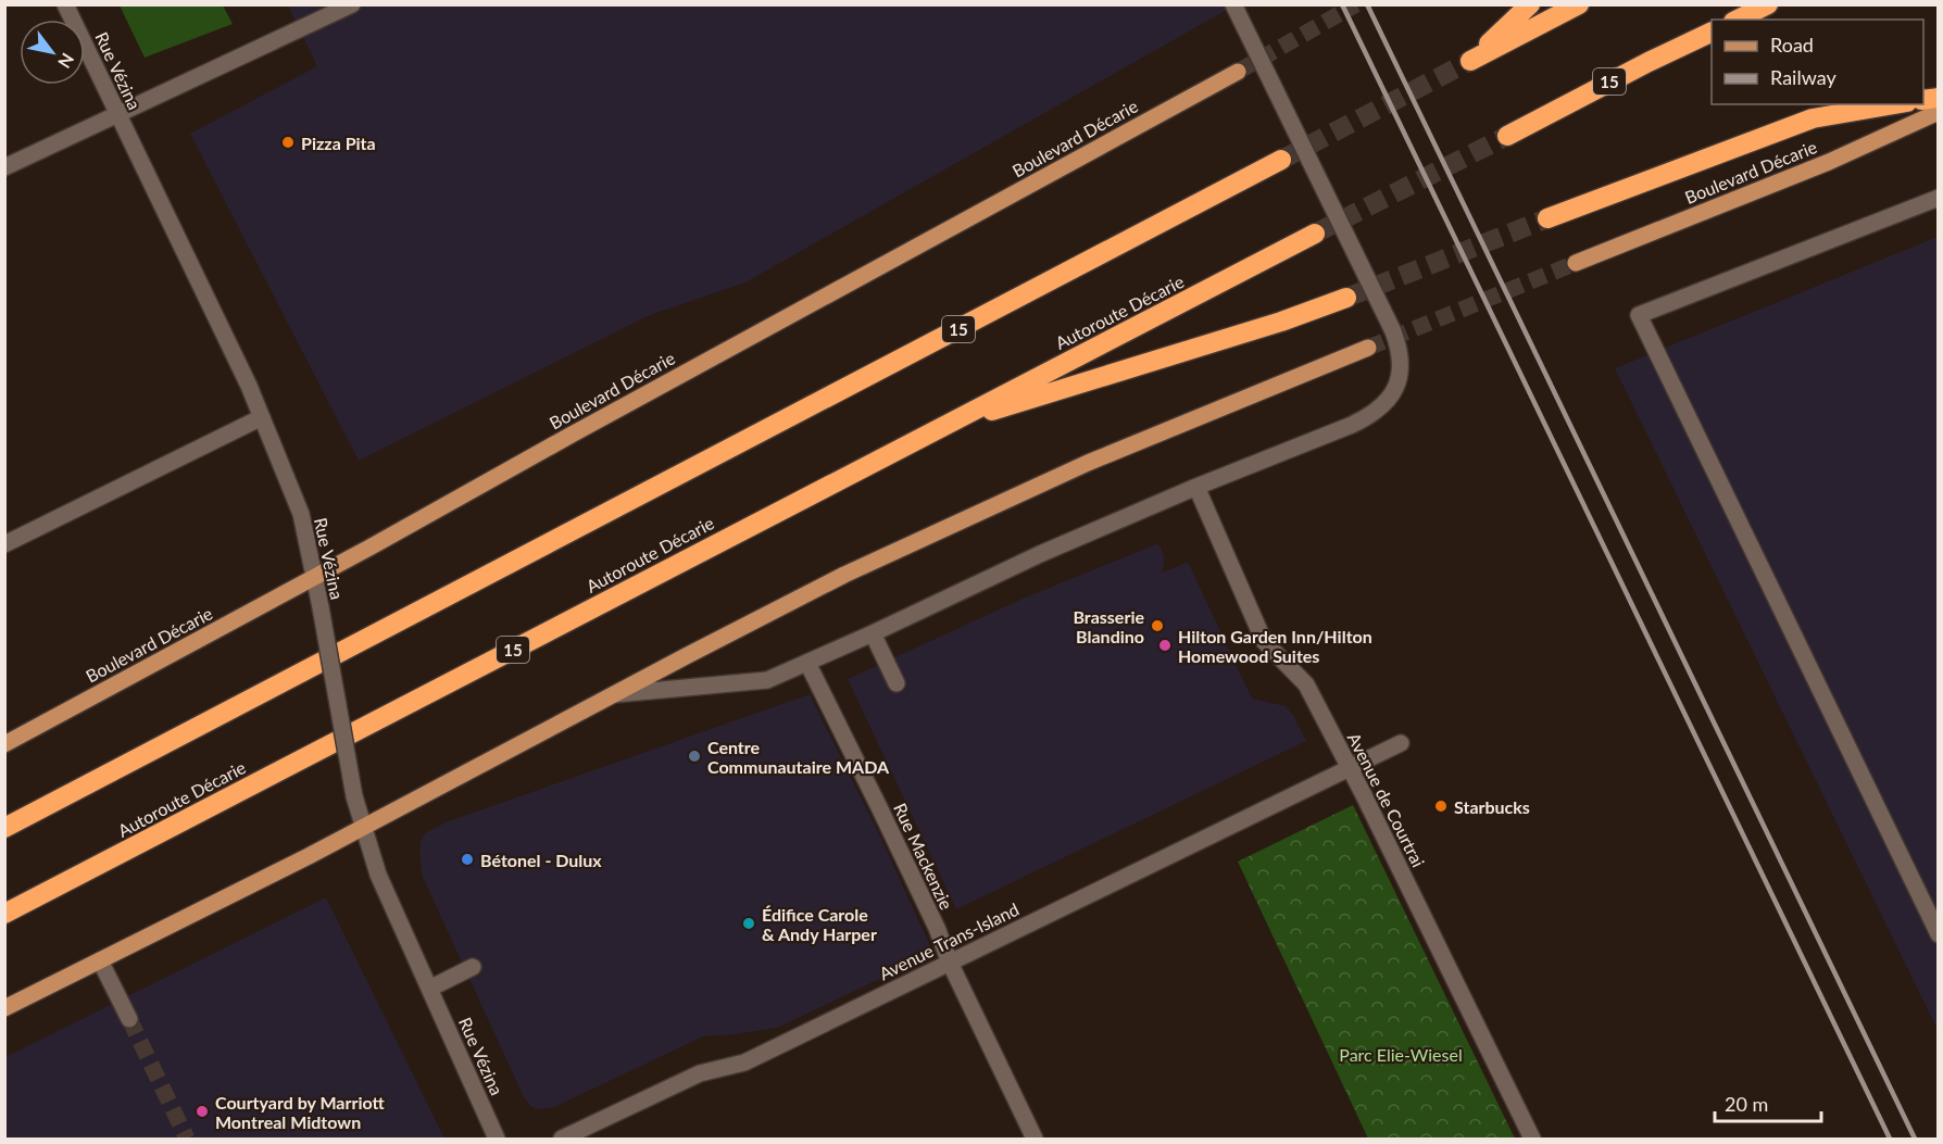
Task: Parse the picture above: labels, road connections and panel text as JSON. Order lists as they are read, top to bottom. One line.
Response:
{"streets":{"highway":["15","Autoroute Décarie"],"main road":["Boulevard Décarie"],"street":["Rue Vézina","Avenue de Courtrai","Rue Mackenzie","Avenue Trans-Island"]},"crossings":[["Rue Vézina","Boulevard Décarie"],["Avenue de Courtrai","Avenue Trans-Island"],["Rue Mackenzie","Avenue Trans-Island"]],"parks":["Parc Elie-Wiesel"],"places":["Pizza Pita","Brasserie Blandino","Hilton Garden Inn/Hilton Homewood Suites","Centre Communautaire MADA","Starbucks","Bétonel - Dulux","Édifice Carole & Andy Harper","Courtyard by Marriott Montreal Midtown"],"legend":["Road","Railway"],"scale_bar":"20 m","north":"bottom right"}
